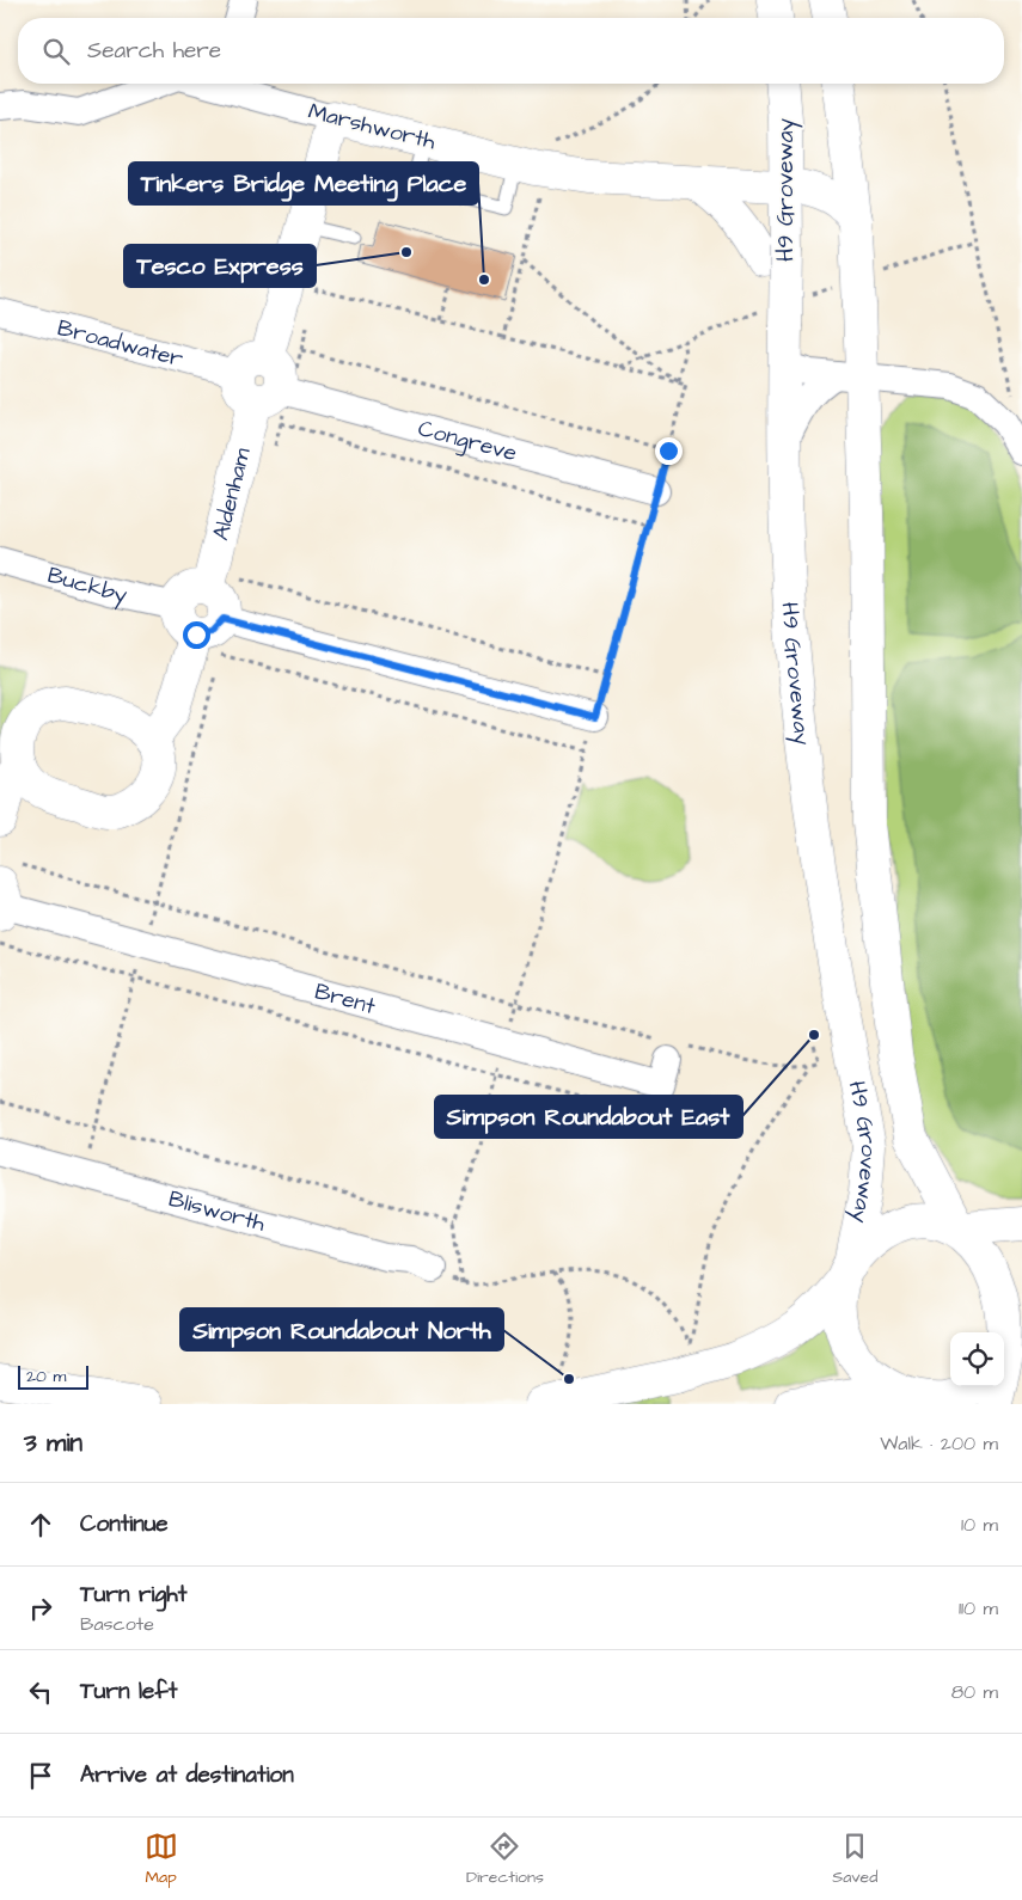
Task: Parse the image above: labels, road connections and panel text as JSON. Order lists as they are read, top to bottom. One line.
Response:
{"streets":{"street":["Marshworth","H9 Groveway","Broadwater","Congreve","Aldenham","Buckby","Brent","Blisworth"]},"crossings":[["Marshworth","H9 Groveway"],["Marshworth","Aldenham"],["Broadwater","Congreve"],["Broadwater","Aldenham"],["Congreve","Aldenham"],["Aldenham","Buckby"]],"places":["Tesco Express","Tinkers Bridge Meeting Place","Simpson Roundabout East","Simpson Roundabout North"],"scale_bar":"20 m","page":{"search":"Search here","scale":"20 m","heading":["3 min","Walk · 200 m"],"list":[["Continue","10 m"],["Turn right","Bascote","110 m"],["Turn left","80 m"],"Arrive at destination"],"nav":["Map","Directions","Saved"]}}
